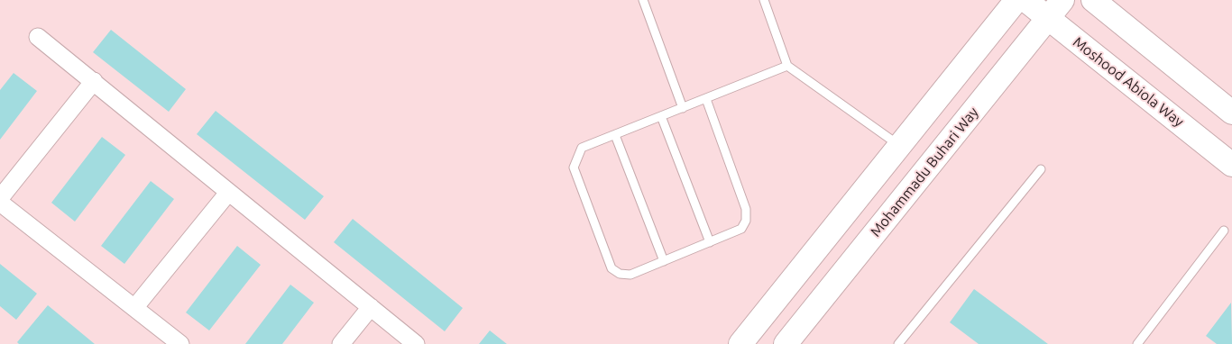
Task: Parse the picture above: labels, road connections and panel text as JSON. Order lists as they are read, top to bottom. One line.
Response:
{"streets":{"main road":["Moshood Abiola Way","Mohammadu Buhari Way"]},"crossings":[["Moshood Abiola Way","Mohammadu Buhari Way"]]}
